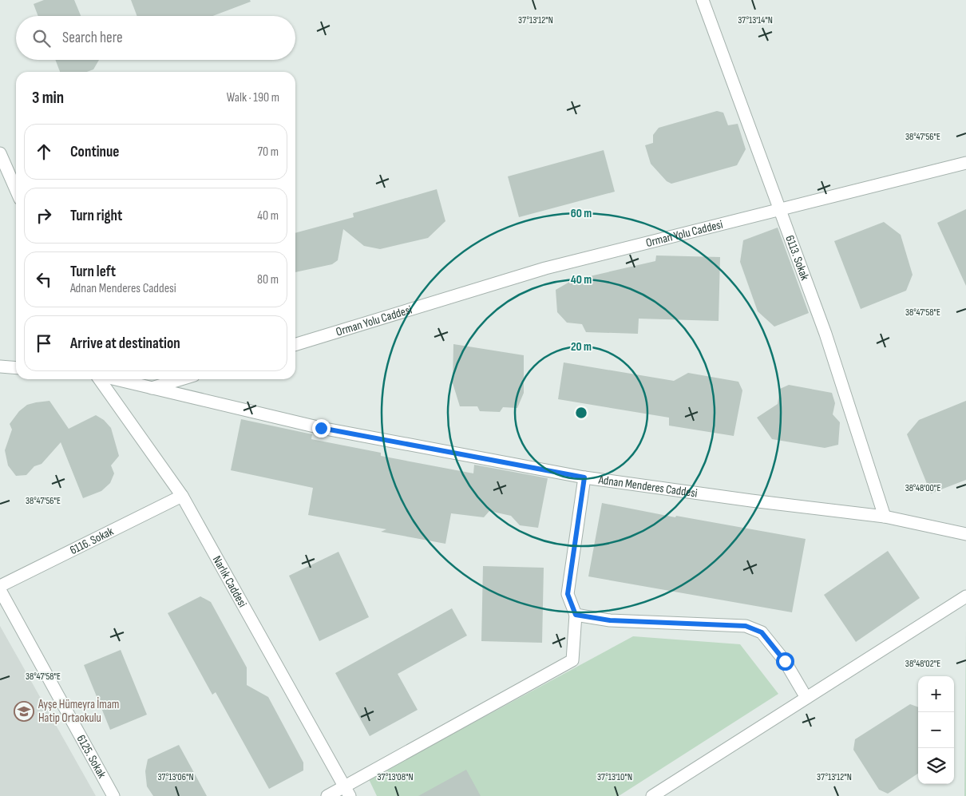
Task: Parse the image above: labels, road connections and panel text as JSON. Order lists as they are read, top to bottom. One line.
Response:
{"streets":{"street":["Orman Yolu Caddesi","6113. Sokak","Adnan Menderes Caddesi","6116. Sokak","Narlık Caddesi","6125. Sokak"]},"crossings":[["Orman Yolu Caddesi","6113. Sokak"],["6113. Sokak","Adnan Menderes Caddesi"],["6116. Sokak","Narlık Caddesi"]],"places":{"school or university":["Ayşe Hümeyra İmam Hatip Ortaokulu"]},"page":{"search":"Search here","heading":["3 min","Walk · 190 m"],"list":[["Continue","70 m"],["Turn right","40 m"],["Turn left","Adnan Menderes Caddesi","80 m"],"Arrive at destination"],"map_buttons":["+","−"]},"coordinates":["37°13'12\"N","37°13'14\"N","38°47'56\"E","38°47'58\"E","38°48'00\"E","38°48'02\"E","37°13'06\"N","37°13'08\"N","37°13'10\"N"],"rings":["60 m","40 m","20 m"]}
